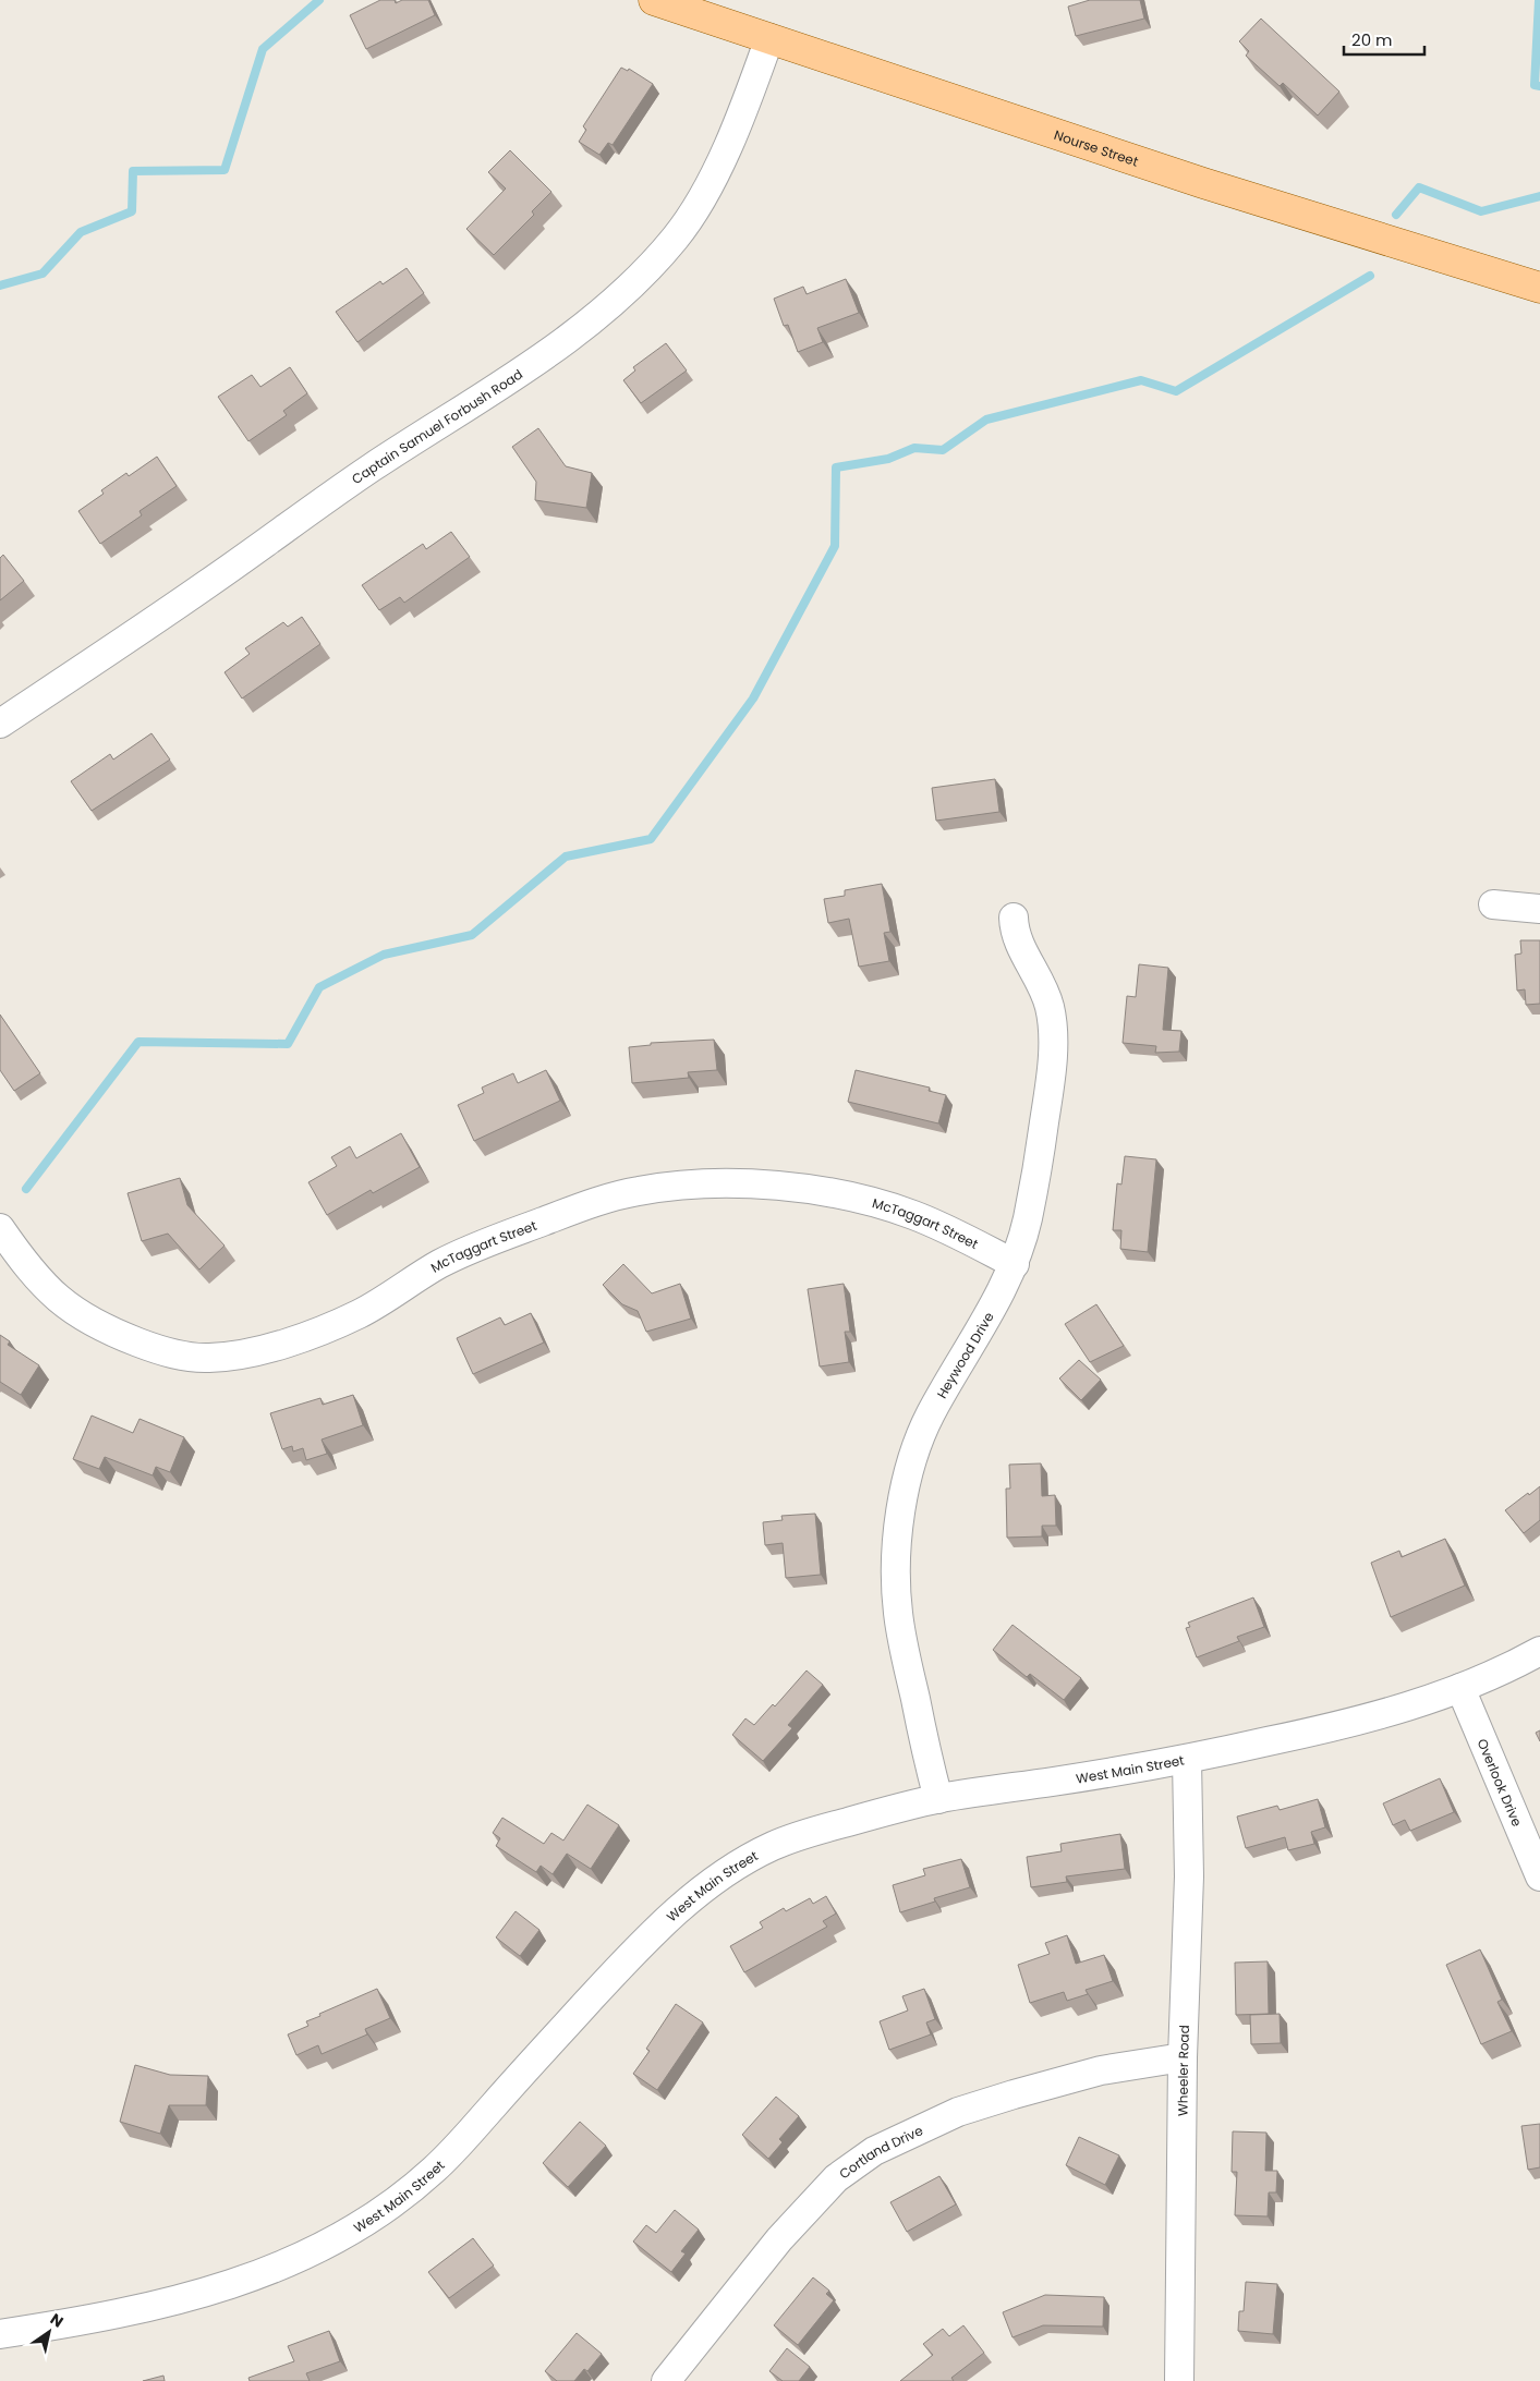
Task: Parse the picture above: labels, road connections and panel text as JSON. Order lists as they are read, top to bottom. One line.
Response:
{"streets":{"main road":["Nourse Street"],"street":["Captain Samuel Forbush Road","McTaggart Street","Heywood Drive","West Main Street","Overlook Drive","Wheeler Road","Cortland Drive"]},"crossings":[["Nourse Street","Captain Samuel Forbush Road"],["McTaggart Street","Heywood Drive"],["Heywood Drive","West Main Street"],["West Main Street","Overlook Drive"],["West Main Street","Wheeler Road"],["Wheeler Road","Cortland Drive"]],"scale_bar":"20 m","north":"top right"}
